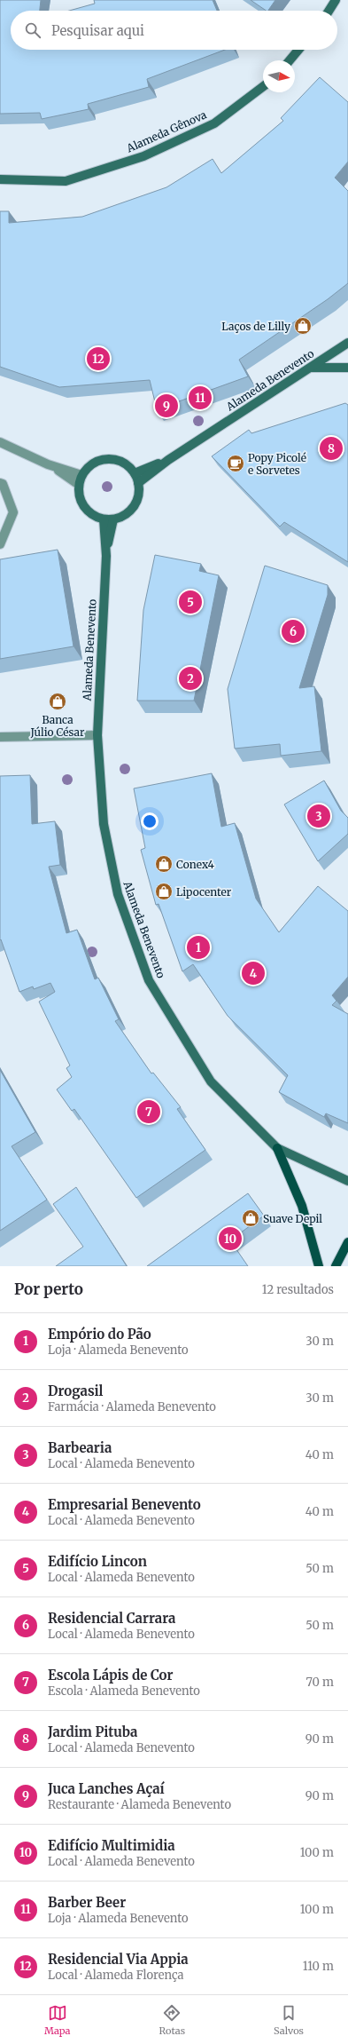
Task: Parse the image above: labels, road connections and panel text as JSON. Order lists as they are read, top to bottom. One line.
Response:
{"streets":{"street":["Alameda Gênova","Alameda Benevento"]},"places":{"shop":["Laços de Lilly","Banca Júlio César","Conex4","Lipocenter","Suave Depil"],"cafe":["Popy Picolé e Sorvetes"]},"north":"right","page":{"search":"Pesquisar aqui","pins":["12","11","9","8","5","6","2","3","1","4","7","10"],"heading":["Por perto","12 resultados"],"list":[{"mark":"1","name":"Empório do Pão","note":"Loja · Alameda Benevento","value":"30 m"},{"mark":"2","name":"Drogasil","note":"Farmácia · Alameda Benevento","value":"30 m"},{"mark":"3","name":"Barbearia","note":"Local · Alameda Benevento","value":"40 m"},{"mark":"4","name":"Empresarial Benevento","note":"Local · Alameda Benevento","value":"40 m"},{"mark":"5","name":"Edifício Lincon","note":"Local · Alameda Benevento","value":"50 m"},{"mark":"6","name":"Residencial Carrara","note":"Local · Alameda Benevento","value":"50 m"},{"mark":"7","name":"Escola Lápis de Cor","note":"Escola · Alameda Benevento","value":"70 m"},{"mark":"8","name":"Jardim Pituba","note":"Local · Alameda Benevento","value":"90 m"},{"mark":"9","name":"Juca Lanches Açaí","note":"Restaurante · Alameda Benevento","value":"90 m"},{"mark":"10","name":"Edifício Multimidia","note":"Local · Alameda Benevento","value":"100 m"},{"mark":"11","name":"Barber Beer","note":"Loja · Alameda Benevento","value":"100 m"},{"mark":"12","name":"Residencial Via Appia","note":"Local · Alameda Florença","value":"110 m"}],"nav":["Mapa","Rotas","Salvos"]}}
